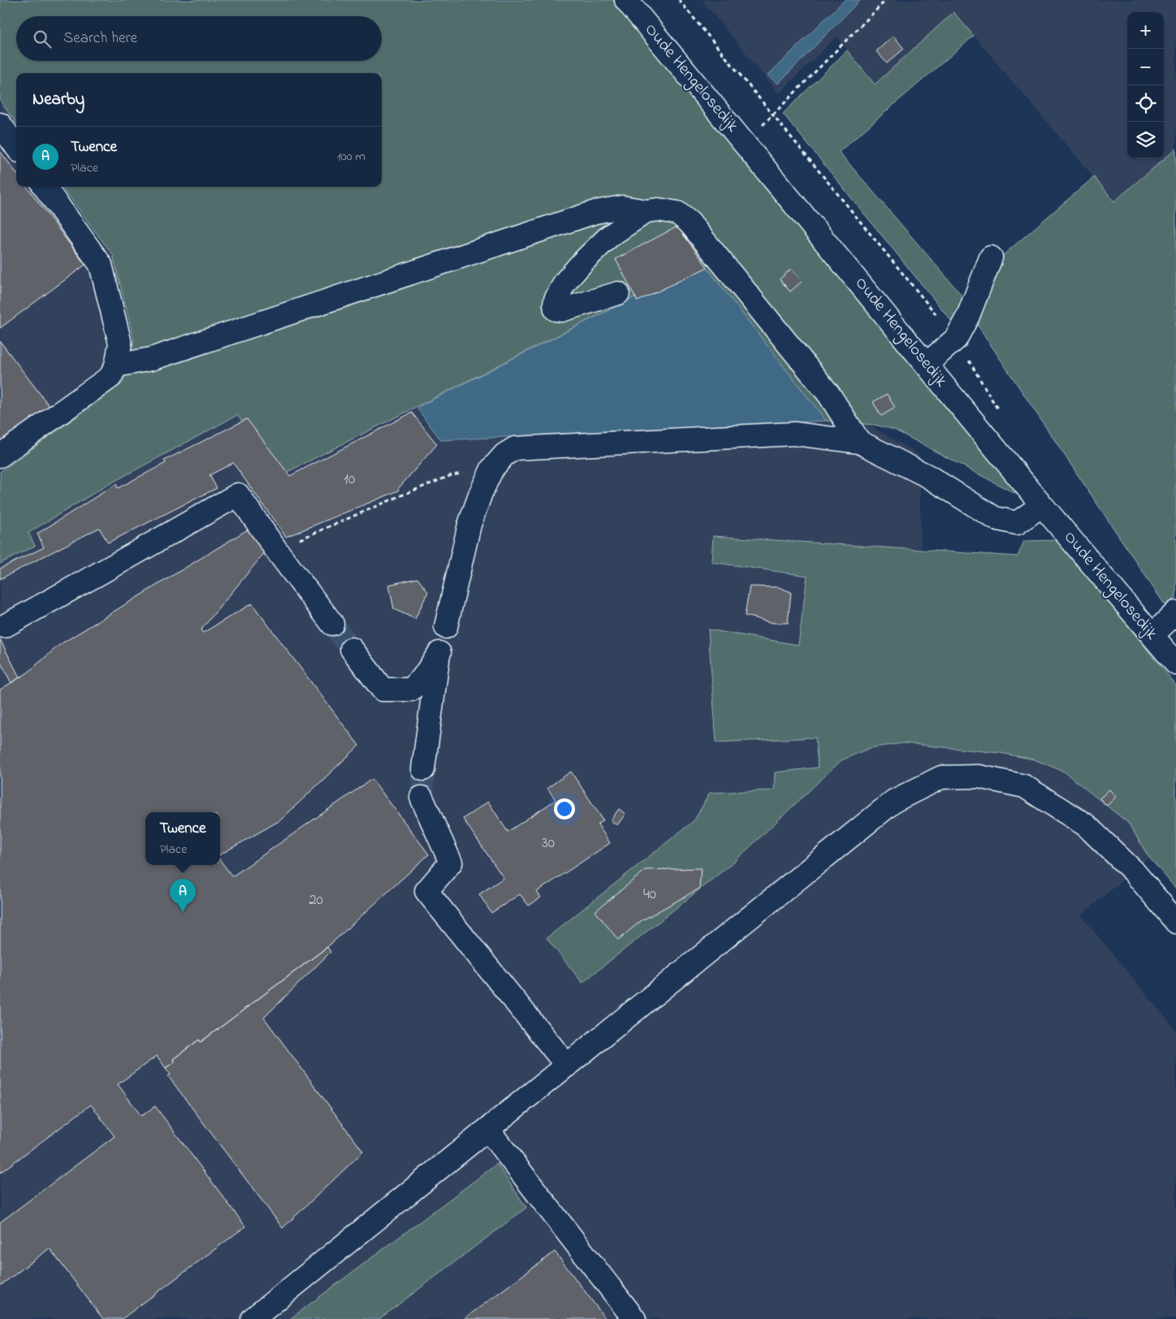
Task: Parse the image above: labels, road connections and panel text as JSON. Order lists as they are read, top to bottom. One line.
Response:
{"streets":{"street":["Oude Hengelosedijk"]},"house_numbers":["10","30","40","20"],"page":{"map_buttons":["+","−"],"search":"Search here","heading":"Nearby","list":[{"mark":"A","name":"Twence","note":"Place","value":"100 m"}],"popup":["Twence","Place"],"pins":"A"}}
